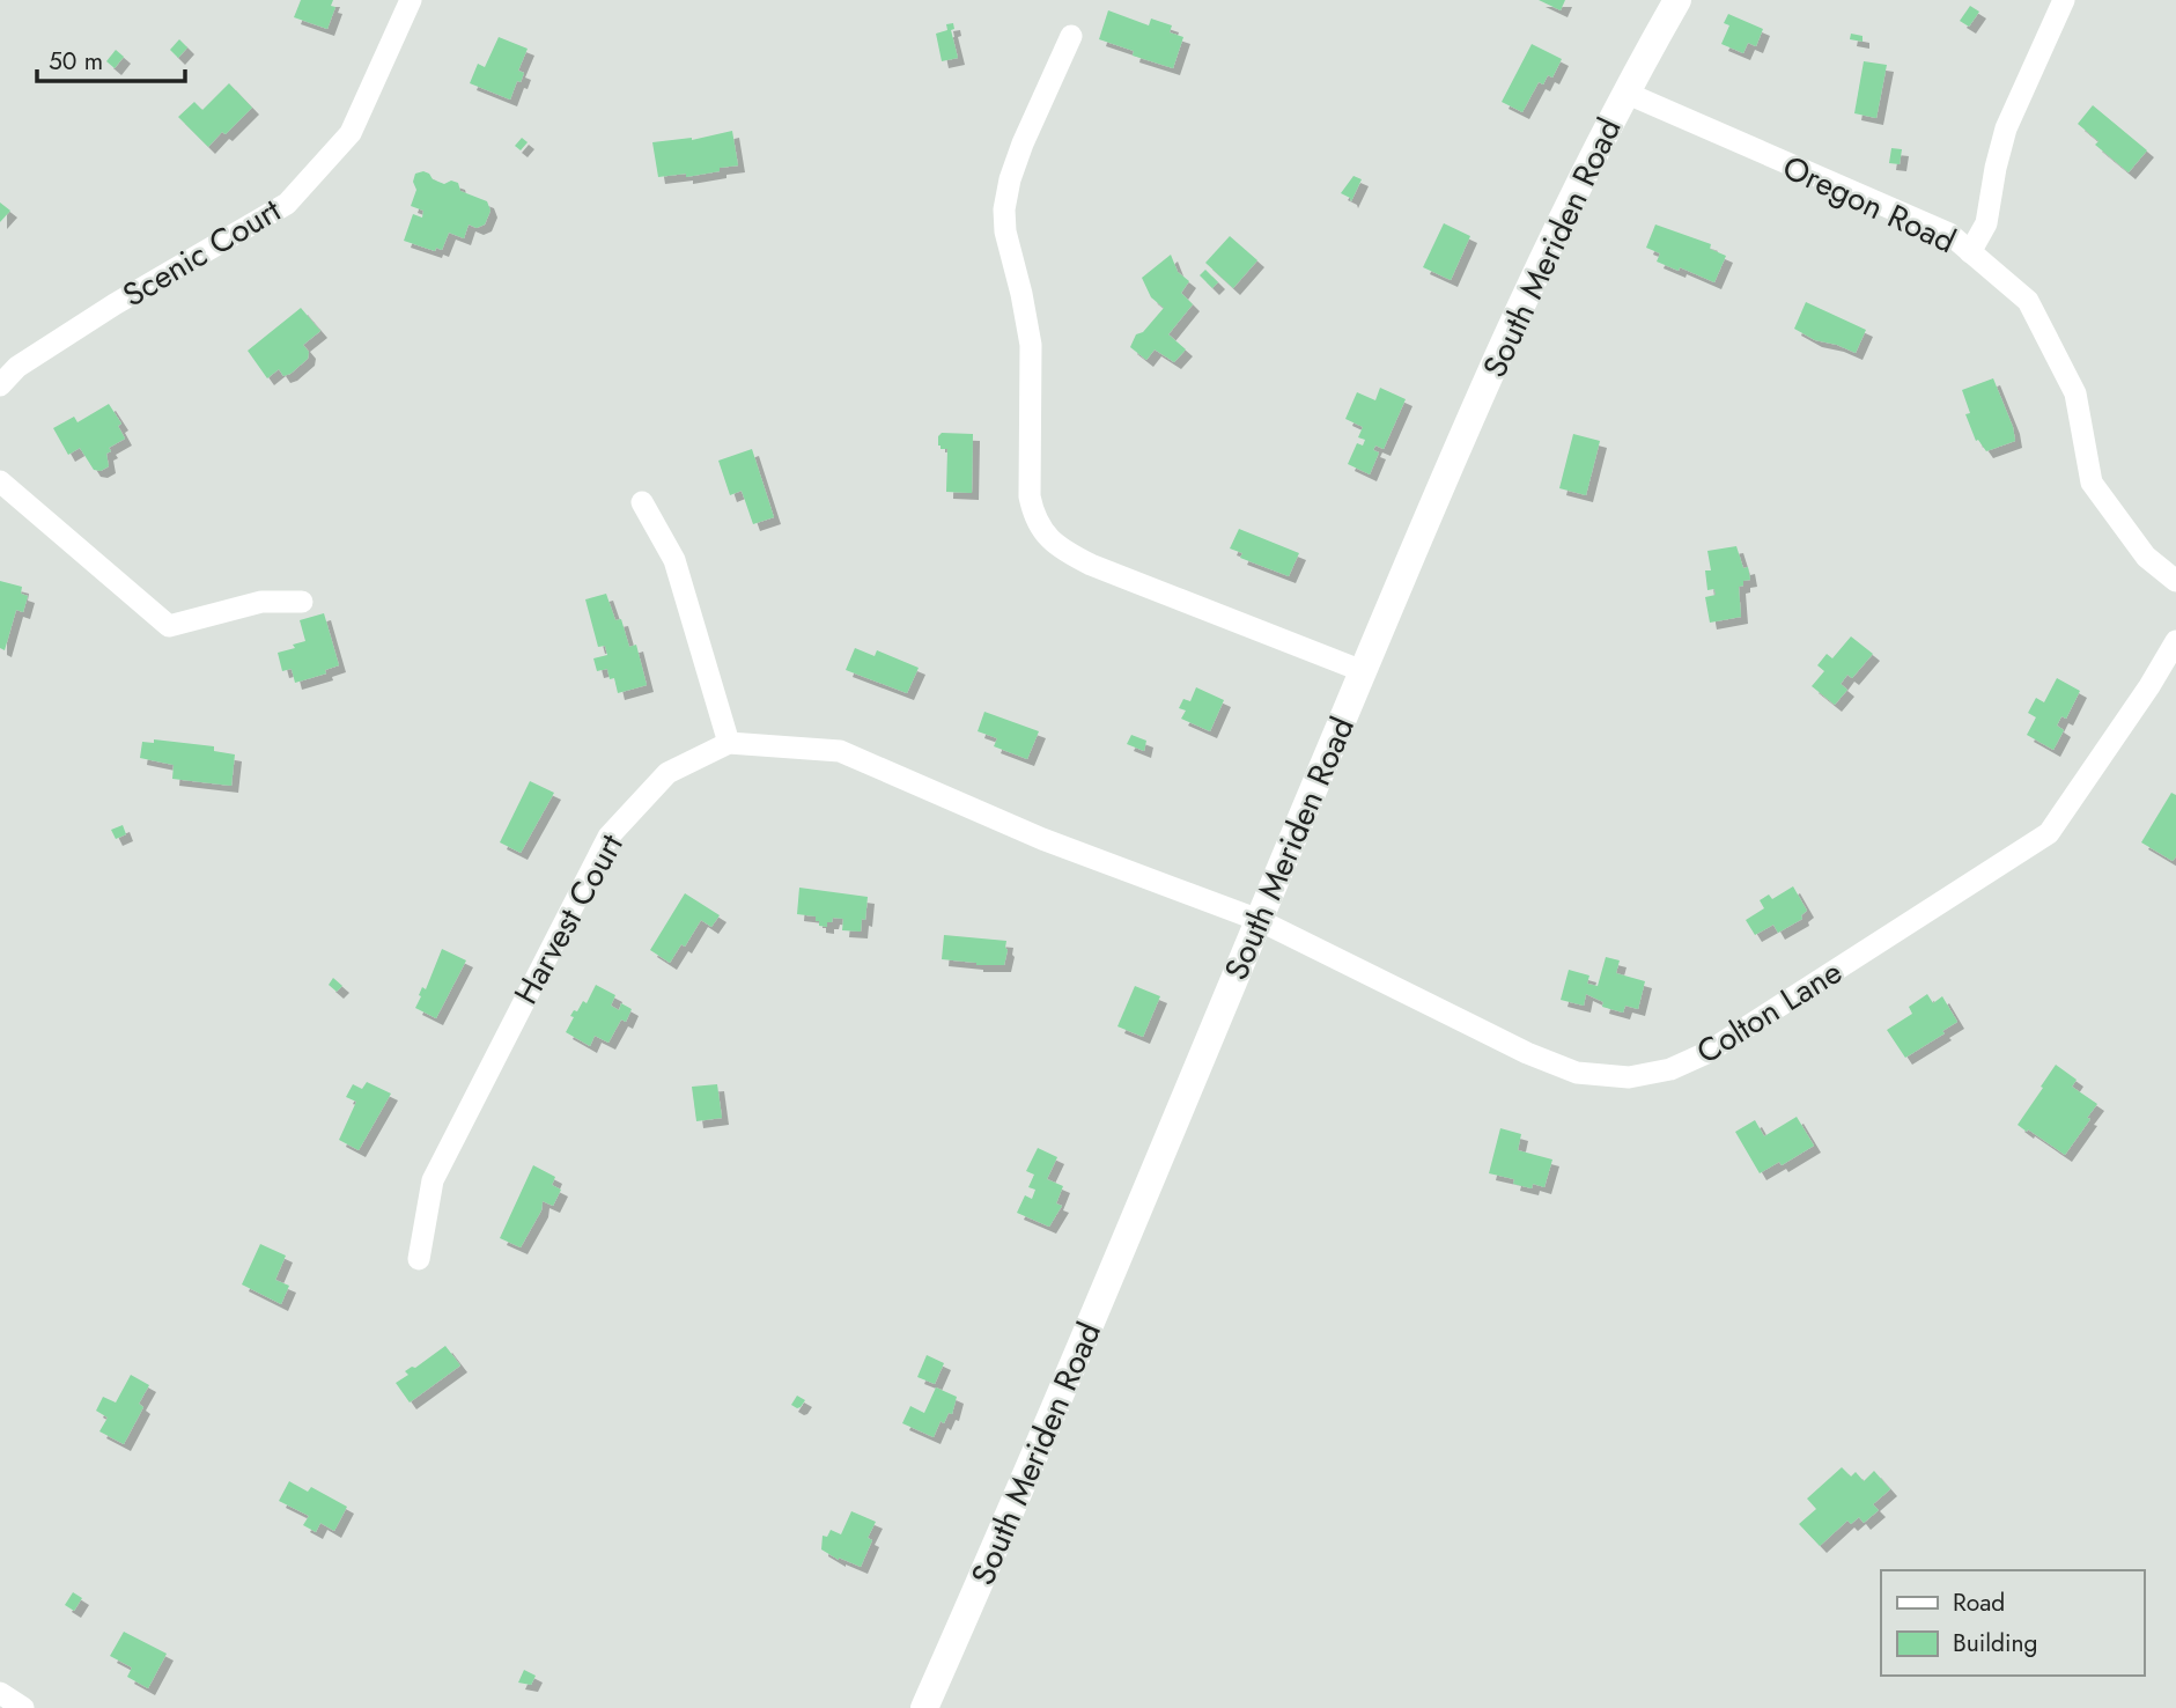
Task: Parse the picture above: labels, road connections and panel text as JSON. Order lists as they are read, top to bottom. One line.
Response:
{"streets":{"main road":["South Meriden Road"],"street":["Oregon Road","Scenic Court","Harvest Court","Colton Lane"]},"crossings":[["Oregon Road","South Meriden Road"],["South Meriden Road","Colton Lane"]],"legend":["Road","Building"],"scale_bar":"50 m"}
